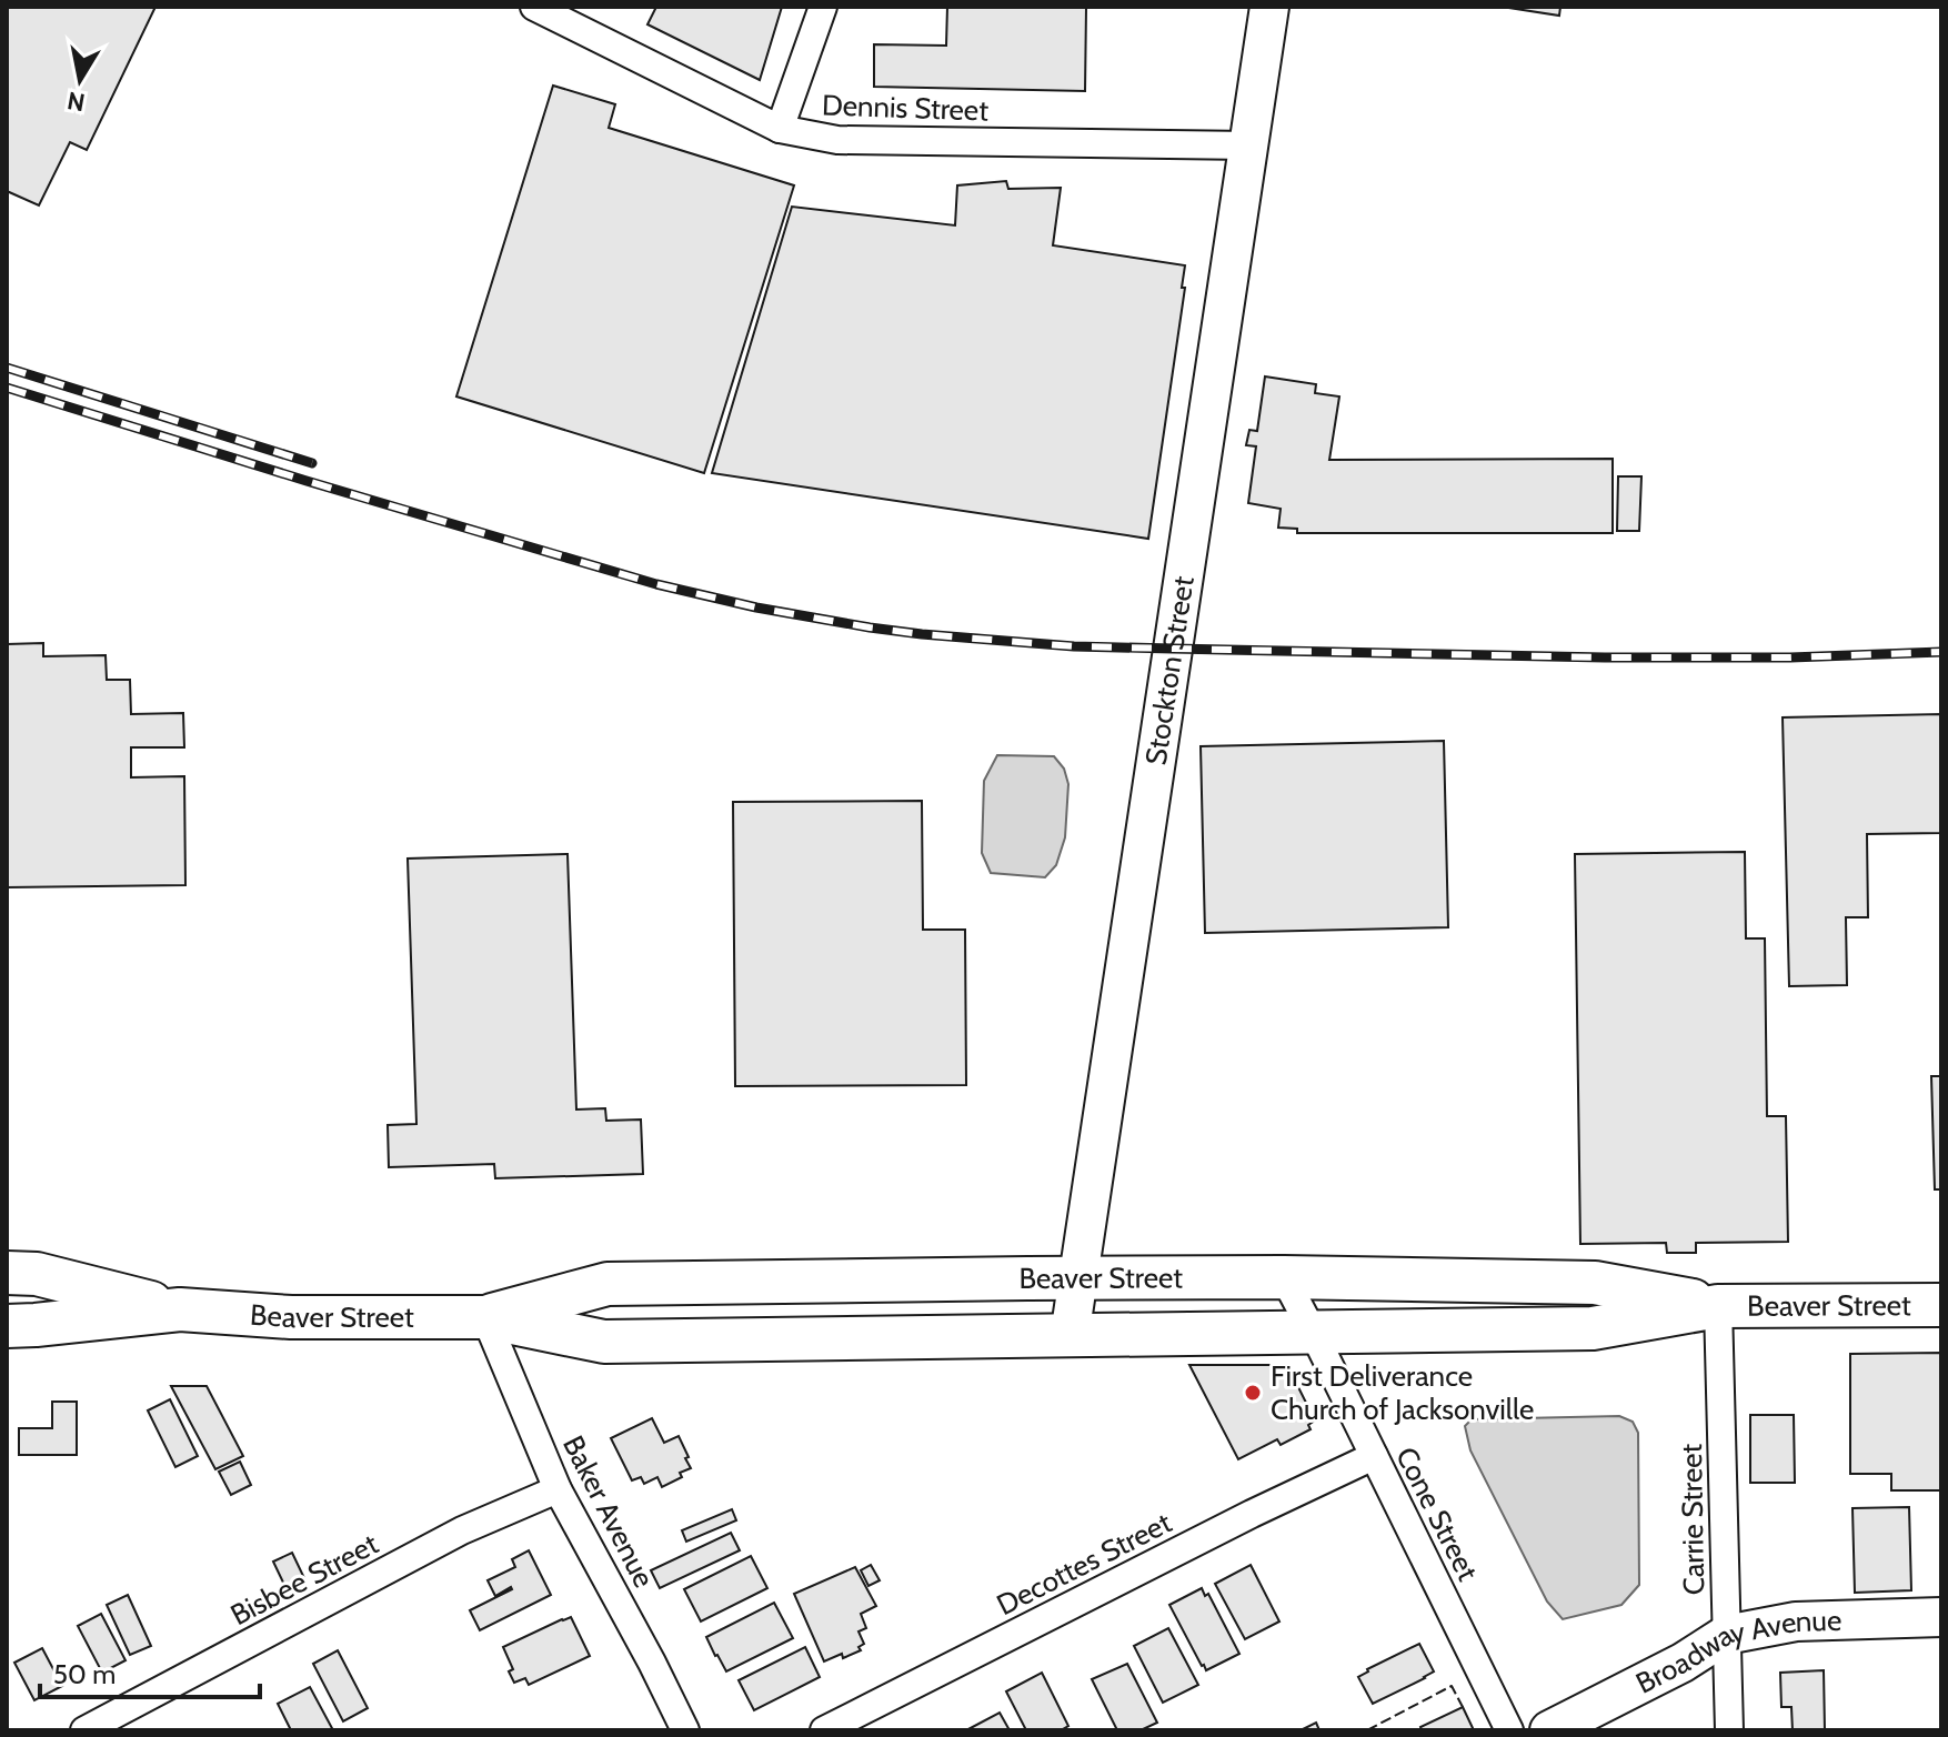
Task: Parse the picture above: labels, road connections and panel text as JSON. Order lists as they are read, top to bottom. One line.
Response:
{"streets":{"main road":["Stockton Street","Beaver Street","Broadway Avenue"],"street":["Dennis Street","Baker Avenue","Cone Street","Carrie Street","Decottes Street","Bisbee Street"]},"crossings":[["Dennis Street","Stockton Street"],["Stockton Street","Beaver Street"],["Beaver Street","Baker Avenue"],["Beaver Street","Cone Street"],["Beaver Street","Carrie Street"],["Baker Avenue","Bisbee Street"],["Cone Street","Decottes Street"],["Carrie Street","Broadway Avenue"]],"places":["First Deliverance Church of Jacksonville"],"scale_bar":"50 m","north":"bottom"}
